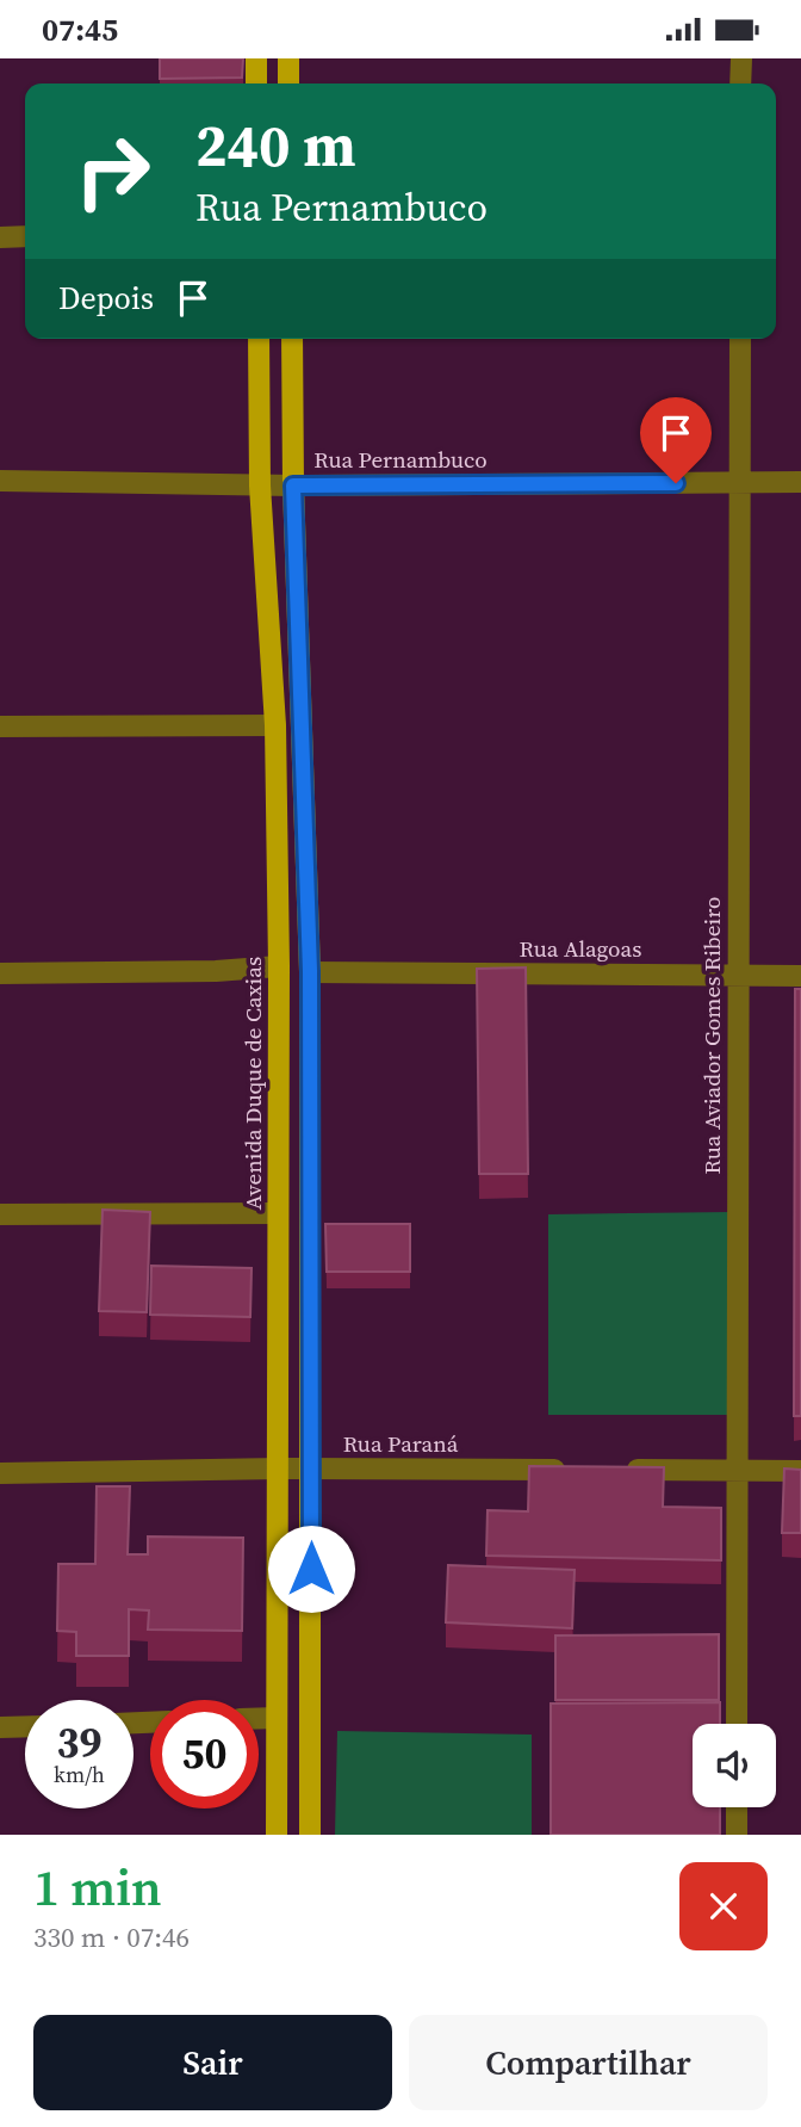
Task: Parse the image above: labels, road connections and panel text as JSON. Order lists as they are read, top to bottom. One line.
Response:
{"streets":{"main road":["Avenida Duque de Caxias"],"street":["Rua Pernambuco","Rua Alagoas","Rua Aviador Gomes Ribeiro","Rua Paraná"]},"crossings":[["Rua Pernambuco","Rua Aviador Gomes Ribeiro"],["Rua Pernambuco","Avenida Duque de Caxias"],["Rua Alagoas","Rua Aviador Gomes Ribeiro"],["Avenida Duque de Caxias","Rua Paraná"]],"page":{"status":"07:45","turn":["240 m","Rua Pernambuco"],"then":"Depois","speed":"39 km/h","limit":"50","heading":["1 min","330 m · 07:46"],"buttons":["Sair","Compartilhar"]}}
